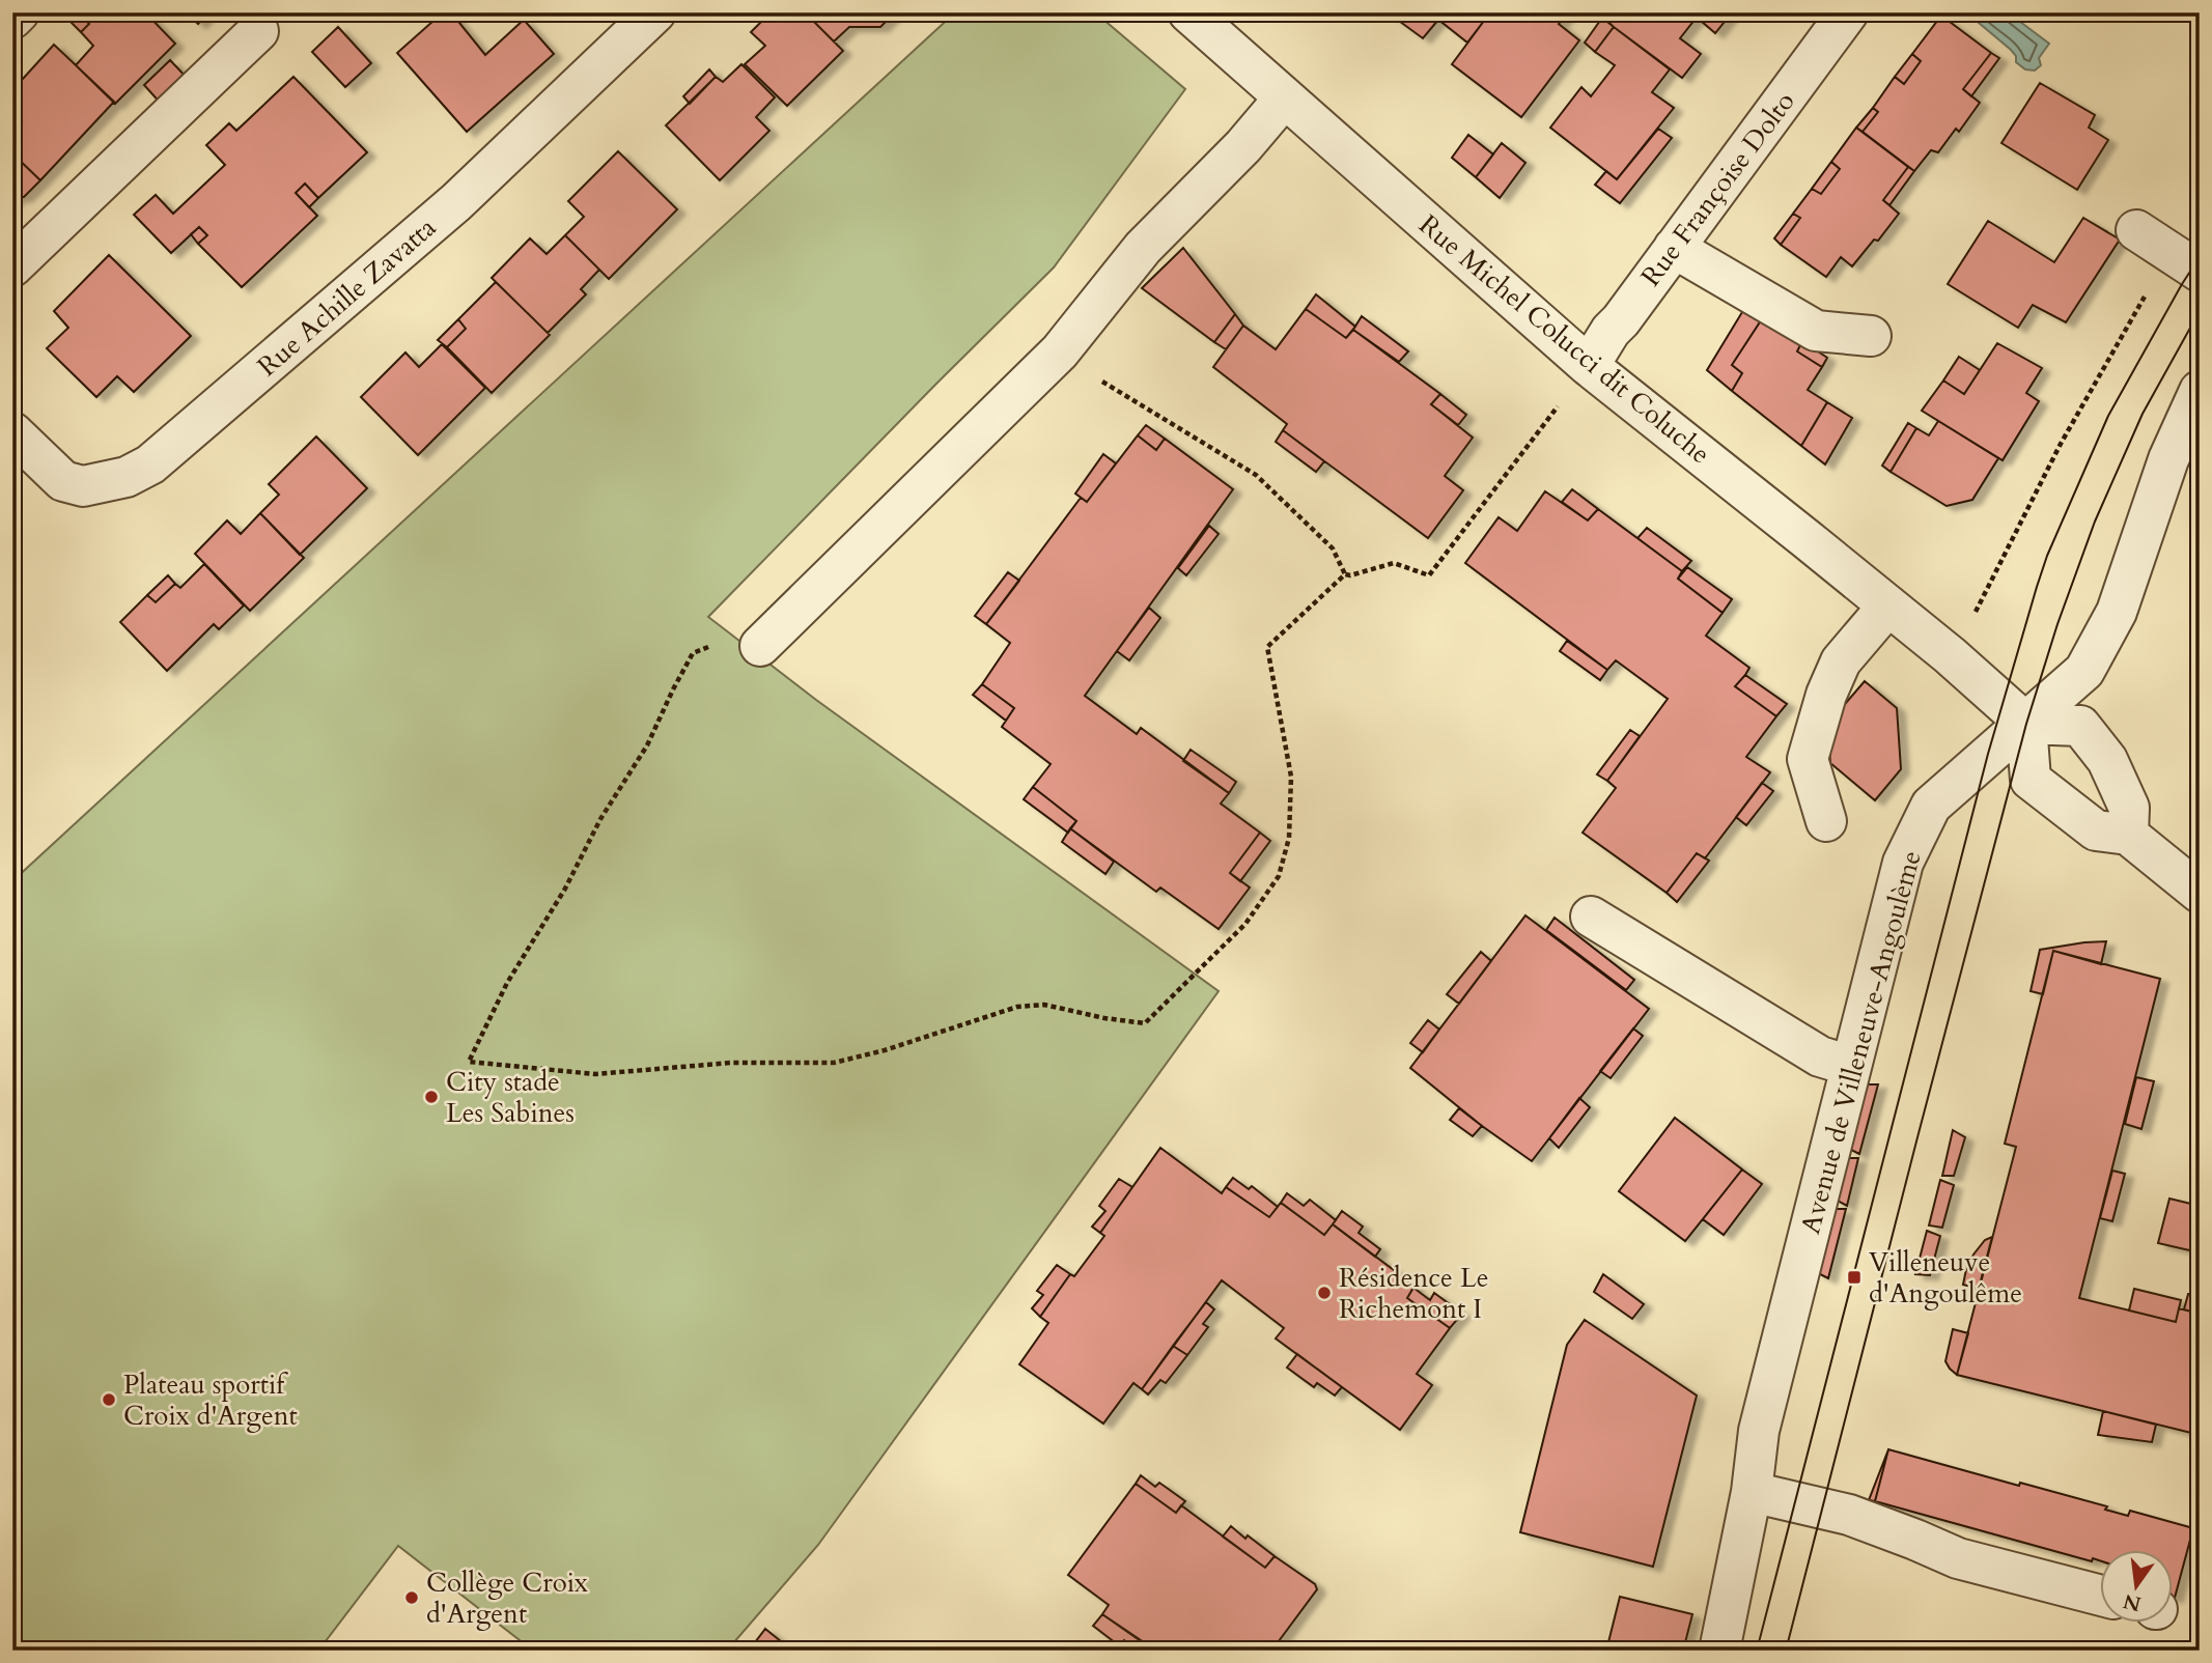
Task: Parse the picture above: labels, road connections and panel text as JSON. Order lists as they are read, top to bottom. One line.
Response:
{"streets":{"street":["Rue Françoise Dolto","Rue Achille Zavatta","Rue Michel Colucci dit Coluche","Avenue de Villeneuve-Angoulème"]},"crossings":[["Rue Françoise Dolto","Rue Michel Colucci dit Coluche"],["Rue Michel Colucci dit Coluche","Avenue de Villeneuve-Angoulème"]],"places":{"other":["City stade Les Sabines","Résidence Le Richemont I","Plateau sportif Croix d'Argent","Collège Croix d'Argent"],"transit":["Villeneuve d'Angoulême"]},"north":"bottom"}
